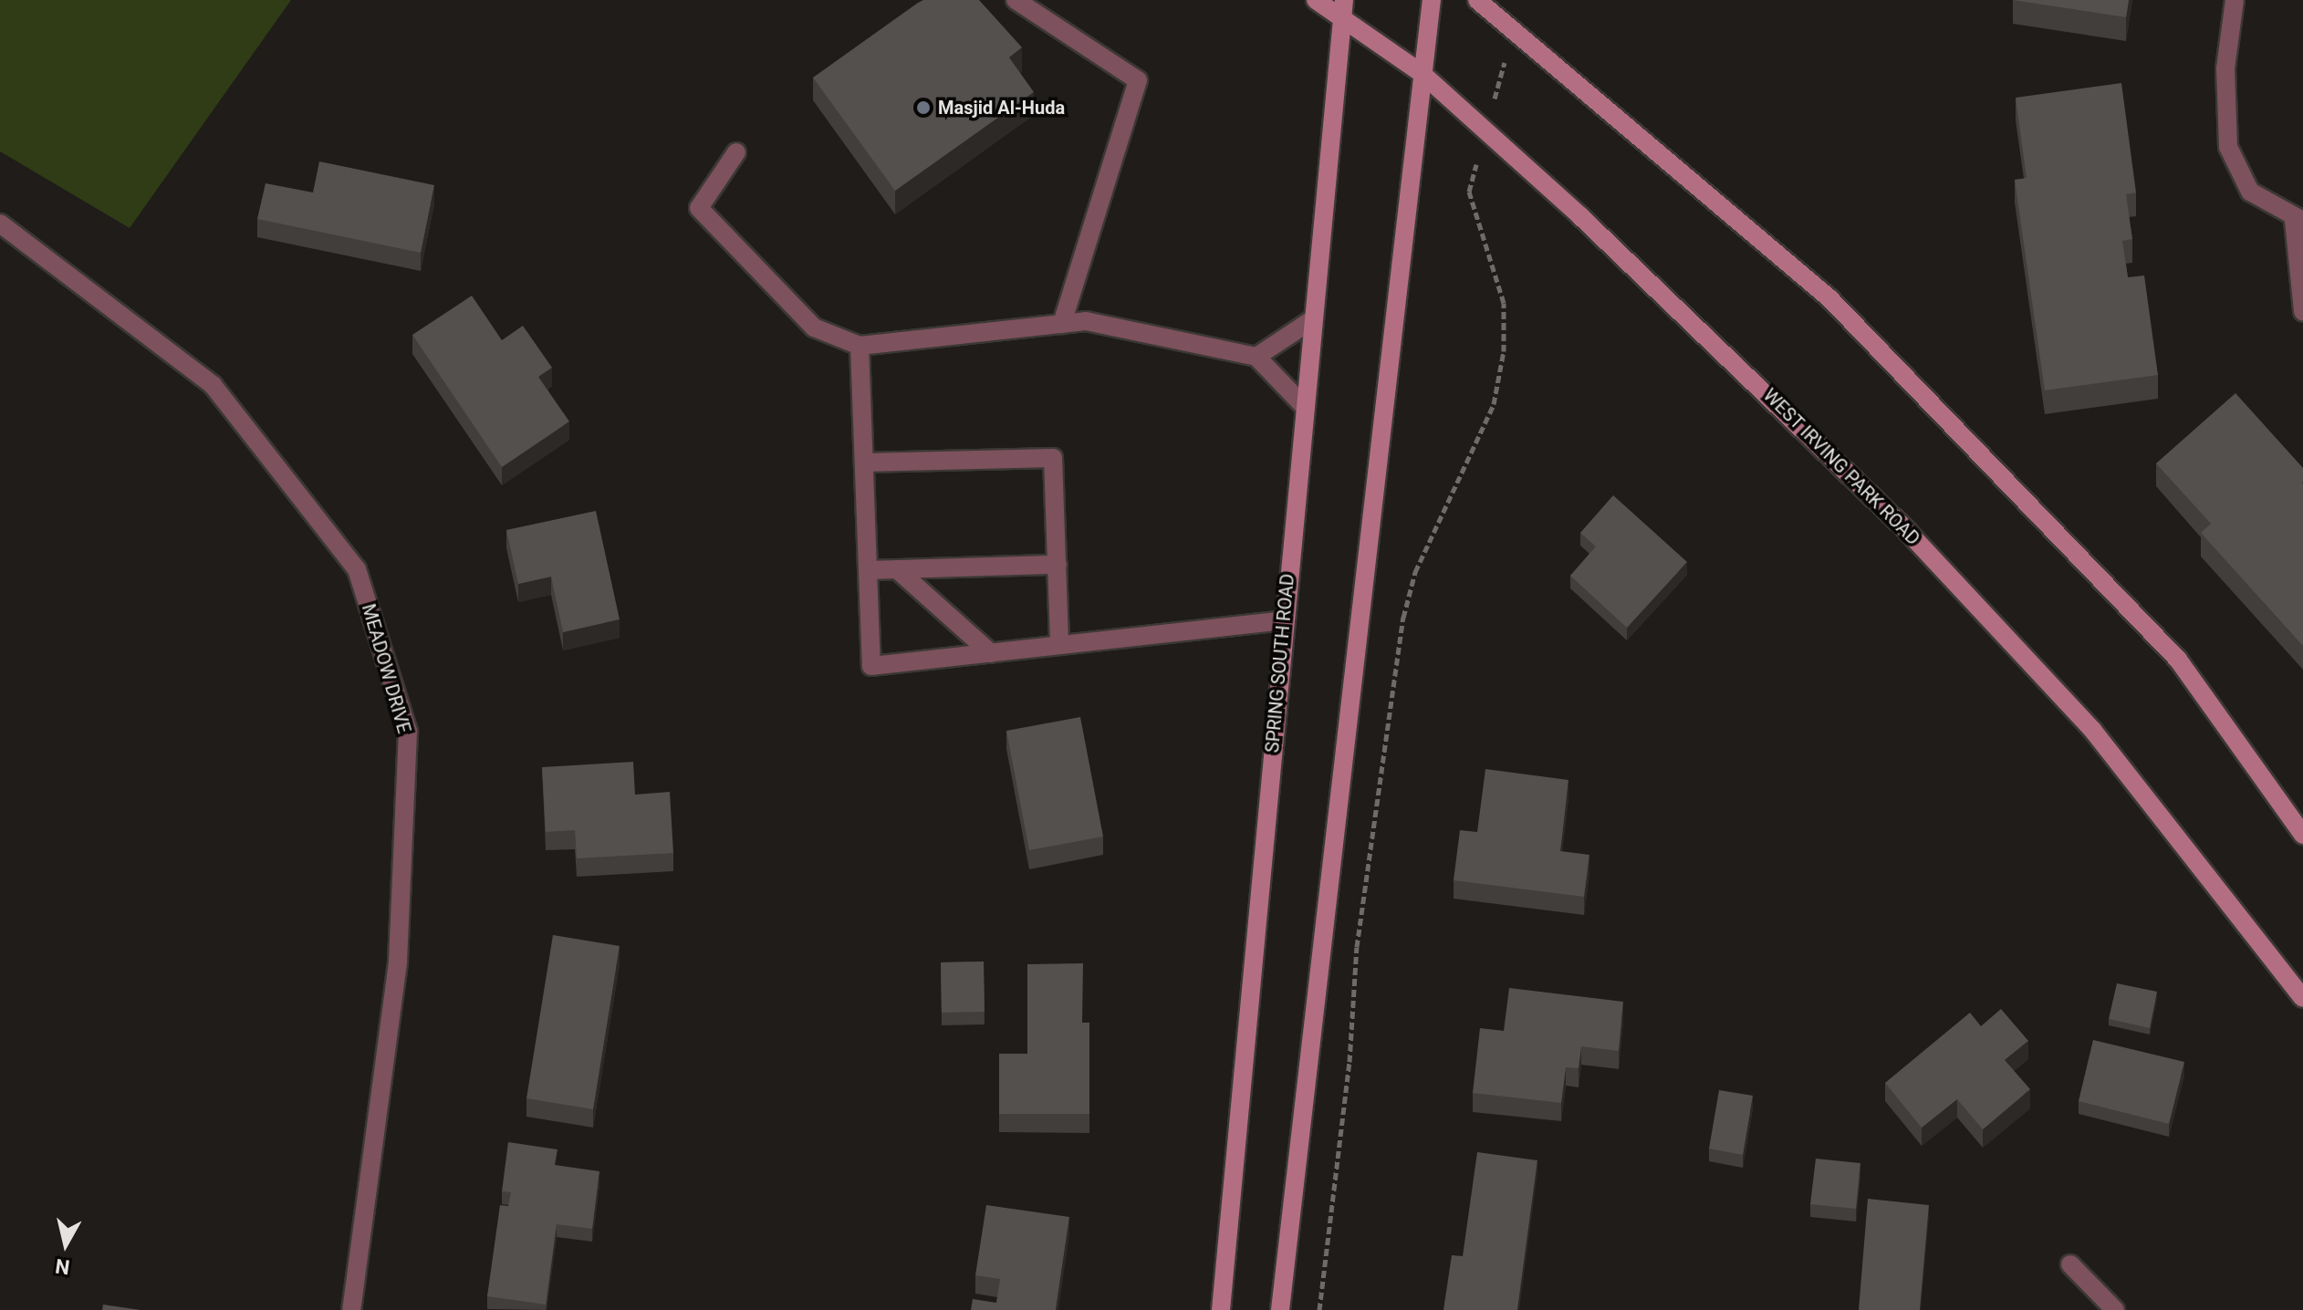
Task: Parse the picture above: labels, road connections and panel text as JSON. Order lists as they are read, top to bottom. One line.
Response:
{"streets":{"street":["WEST IRVING PARK ROAD","SPRING SOUTH ROAD","MEADOW DRIVE"]},"crossings":[["WEST IRVING PARK ROAD","SPRING SOUTH ROAD"]],"places":["Masjid Al-Huda"],"north":"bottom"}
